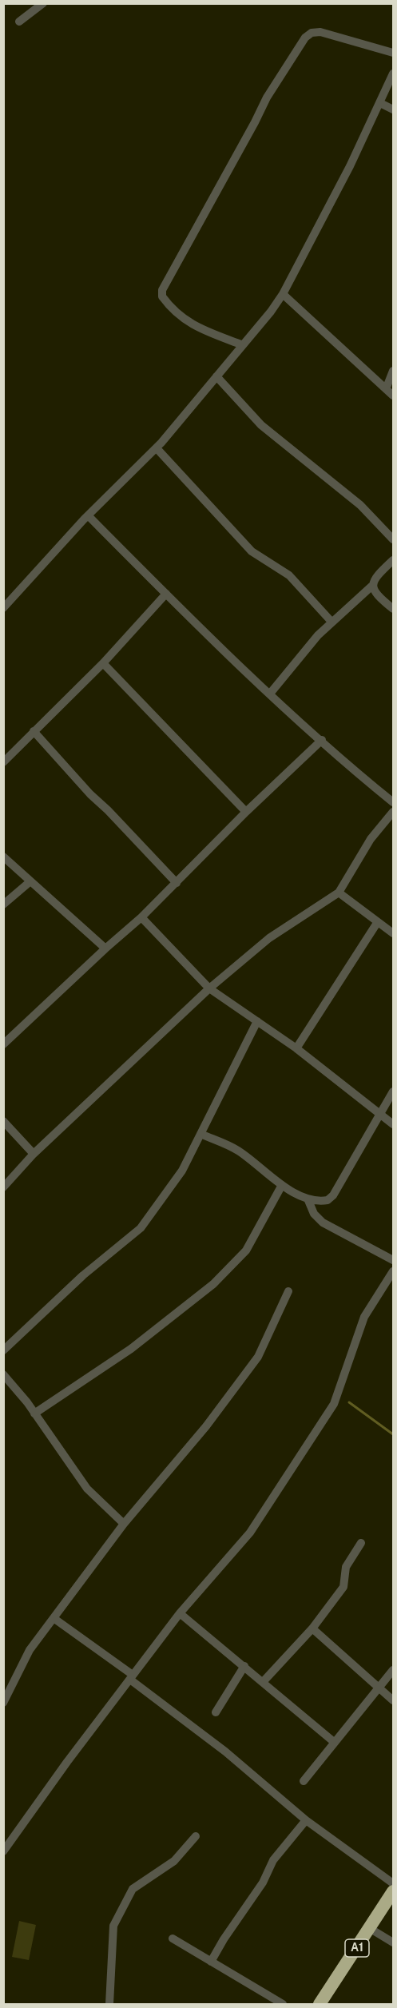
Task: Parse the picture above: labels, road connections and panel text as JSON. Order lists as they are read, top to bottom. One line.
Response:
{"streets":{"highway":["A1"]}}
